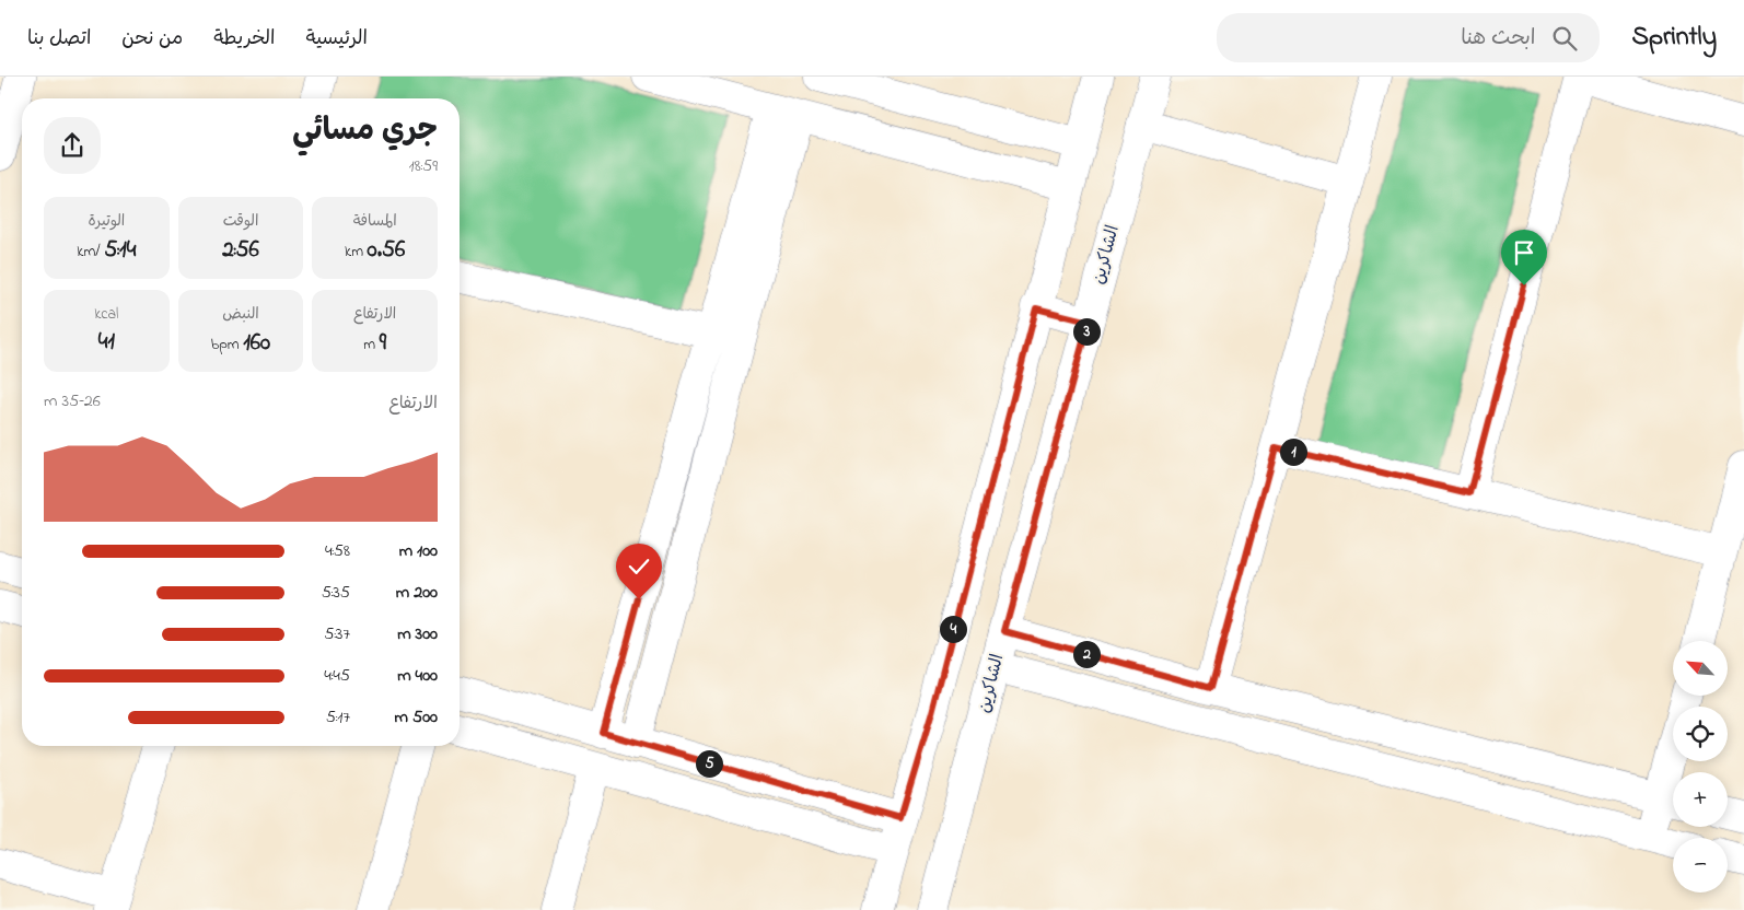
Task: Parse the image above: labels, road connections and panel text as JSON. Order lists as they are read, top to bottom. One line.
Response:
{"streets":{"street":["الشاكرين"]},"north":"top left","page":{"header":"Sprintly","search":"ابحث هنا","nav":["الرئيسية","الخريطة","من نحن","اتصل بنا"],"heading":["جري مسائي","18:59"],"stats":[["المسافة","0.56 km"],["الوقت","2:56"],["الوتيرة","5:14 /km"],["الارتفاع","9 m"],["النبض","160 bpm"],["kcal","41"]],"pins":["3","1","4","2","5"],"chart":["الارتفاع","26–35 m"],"list":[{"name":"100 m","note":"4:58"},{"name":"200 m","note":"5:35"},{"name":"300 m","note":"5:37"},{"name":"400 m","note":"4:45"},{"name":"500 m","note":"5:17"}],"map_buttons":["+","−"]}}
